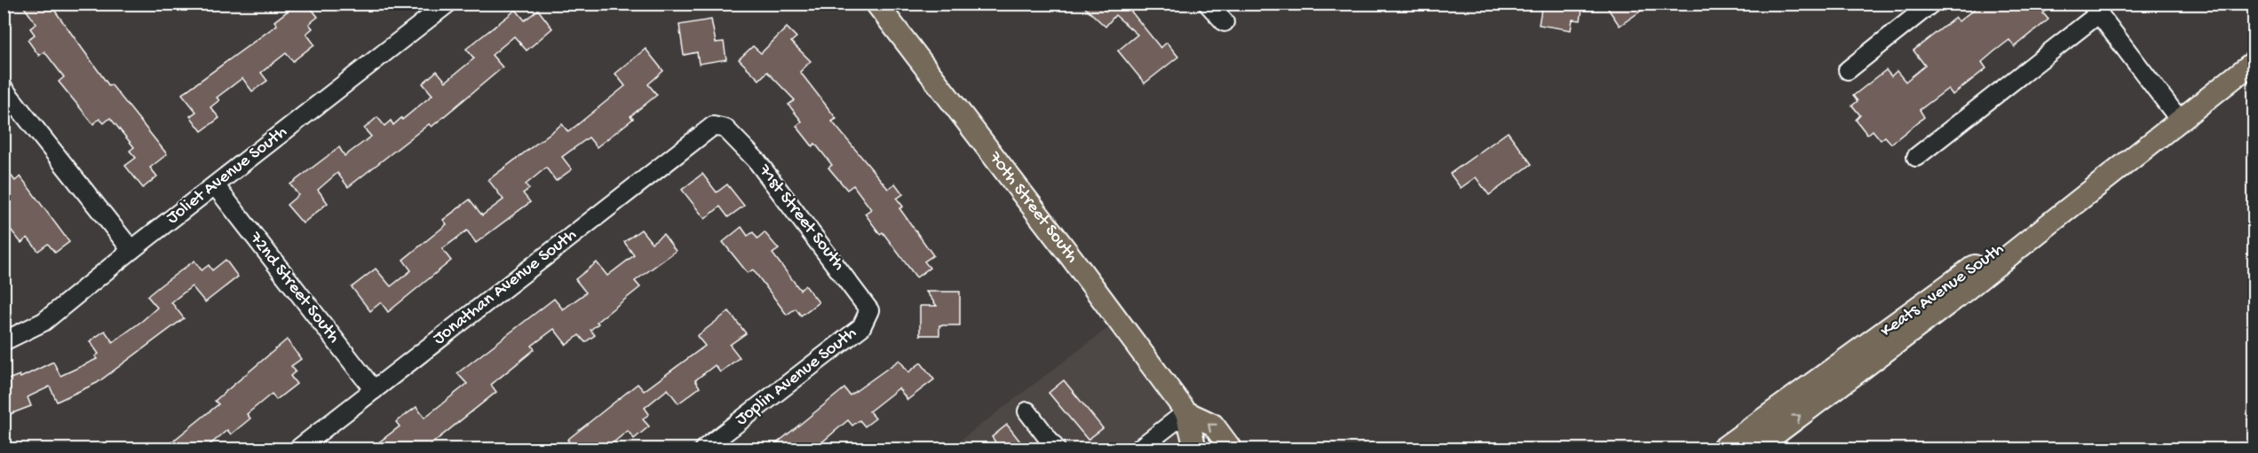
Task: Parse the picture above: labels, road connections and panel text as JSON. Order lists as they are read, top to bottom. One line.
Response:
{"streets":{"main road":["70th Street South","Keats Avenue South"],"street":["Joliet Avenue South","71st Street South","Jonathan Avenue South","72nd Street South","Joplin Avenue South"]},"crossings":[["Joliet Avenue South","72nd Street South"],["71st Street South","Jonathan Avenue South"],["71st Street South","Joplin Avenue South"],["Jonathan Avenue South","72nd Street South"]]}
